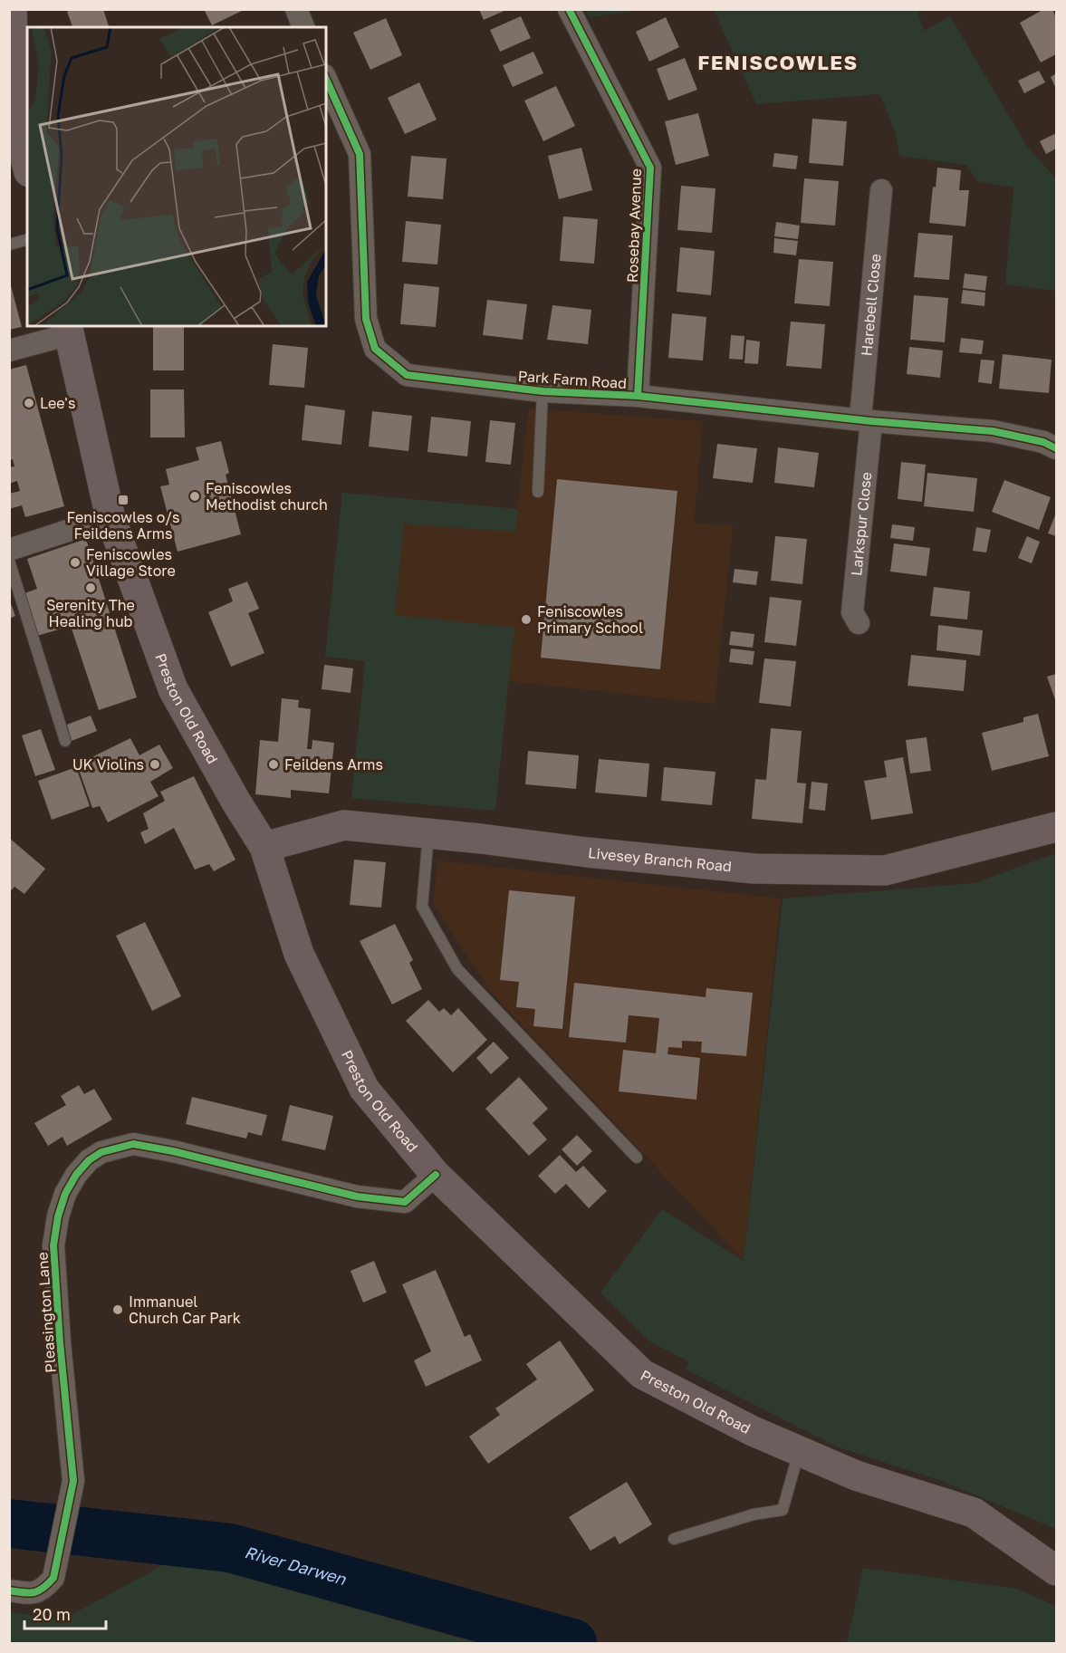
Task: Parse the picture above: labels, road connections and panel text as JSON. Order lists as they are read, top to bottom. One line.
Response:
{"streets":{"main road":["Preston Old Road","Livesey Branch Road"],"street":["Rosebay Avenue","Harebell Close","Park Farm Road","Larkspur Close","Pleasington Lane"]},"crossings":[["Rosebay Avenue","Park Farm Road"],["Harebell Close","Park Farm Road"],["Harebell Close","Larkspur Close"],["Park Farm Road","Larkspur Close"],["Preston Old Road","Livesey Branch Road"],["Preston Old Road","Pleasington Lane"]],"districts":["FENISCOWLES"],"water":["River Darwen"],"places":{"other":["Lee's","Feniscowles Methodist church","Feniscowles Village Store","Serenity The Healing hub","Feniscowles Primary School","UK Violins","Feildens Arms","Immanuel Church Car Park"],"transit":["Feniscowles o/s Feildens Arms"]},"scale_bar":"20 m"}
